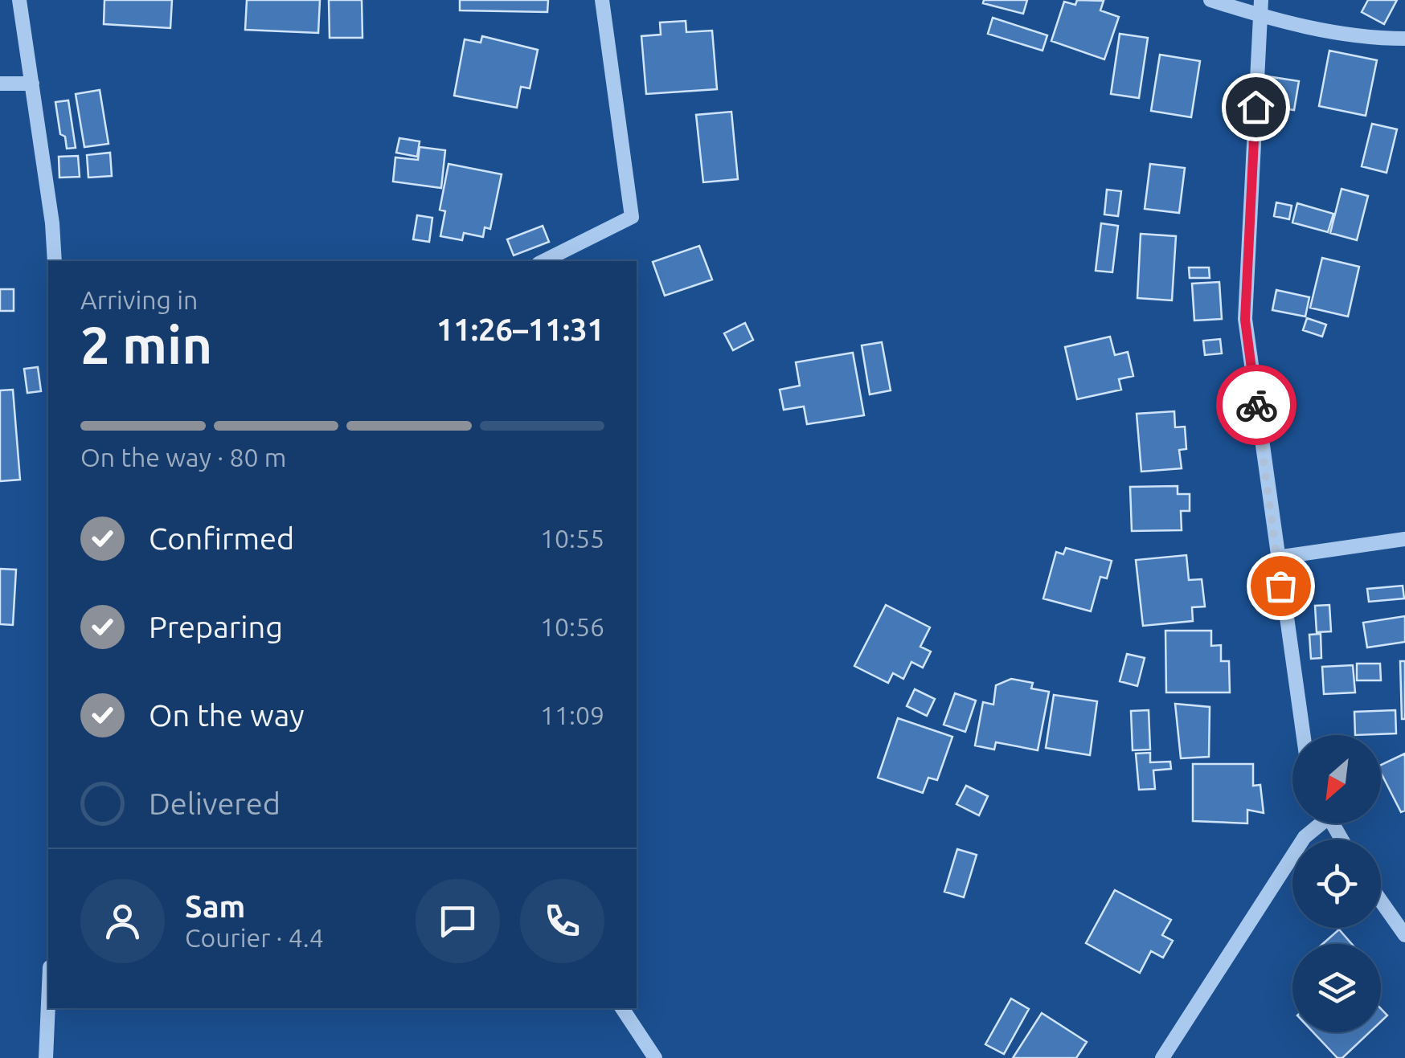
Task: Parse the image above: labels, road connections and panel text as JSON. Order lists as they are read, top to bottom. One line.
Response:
{"north":"bottom left","page":{"heading":["2 min","Arriving in","11:26–11:31"],"panel":["Sam","Courier · 4.4"],"bar":"On the way · 80 m","list":[["Confirmed","10:55"],["Preparing","10:56"],["On the way","11:09"],"Delivered"]}}
